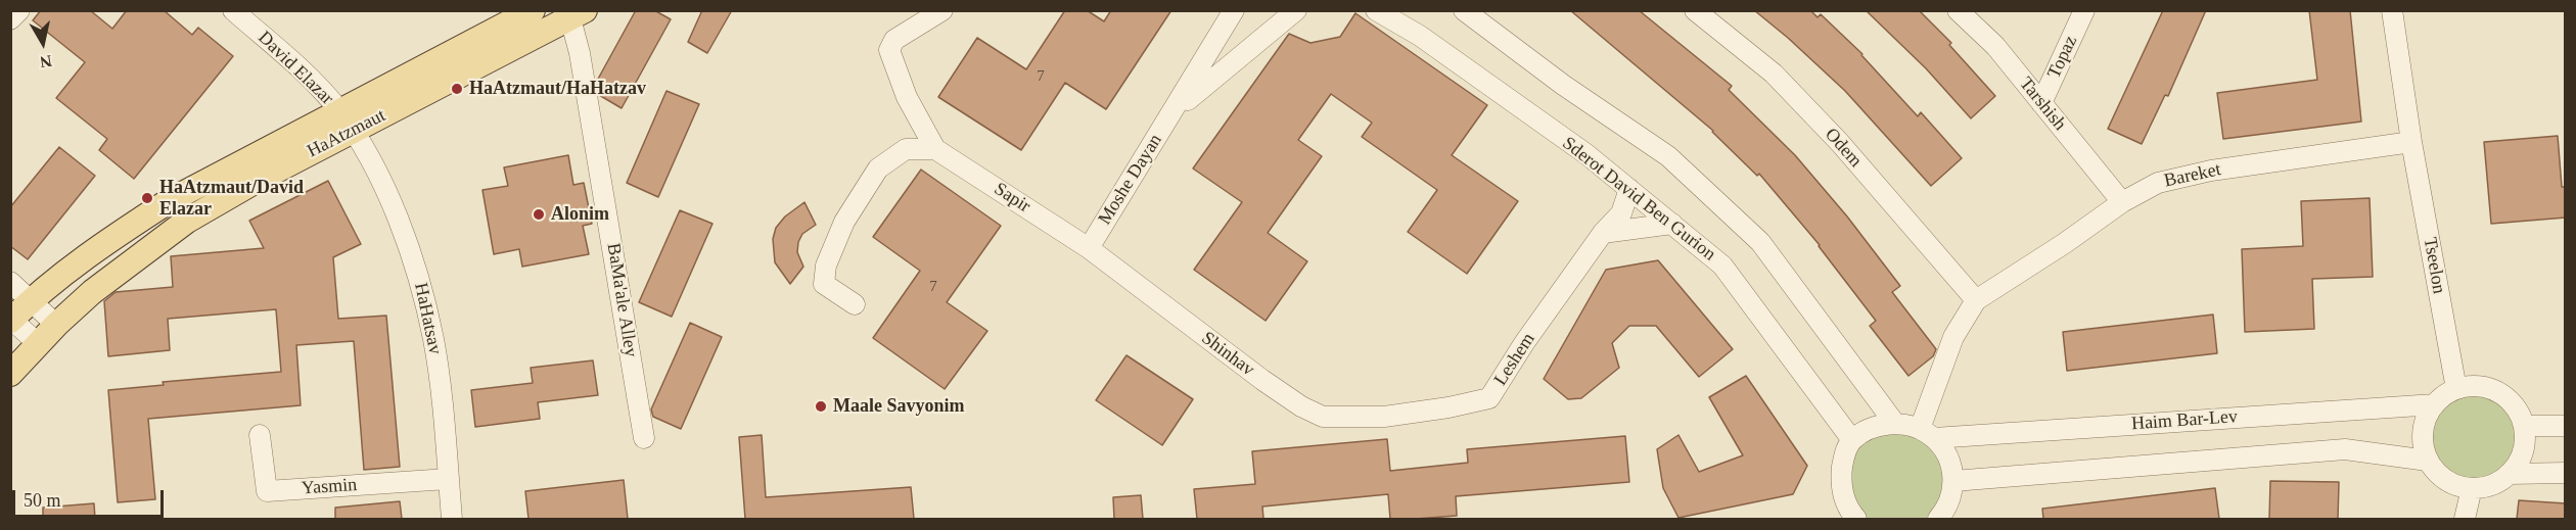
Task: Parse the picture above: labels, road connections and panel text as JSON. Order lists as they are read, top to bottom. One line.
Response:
{"streets":{"main road":["HaAtzmaut"],"street":["Topaz","David Elazar","Tarshish","Odem","Bareket","Moshe Dayan","Sapir","Sderot David Ben Gurion","Tseelon","BaMa'ale Alley","HaHatsav","Shinhav","Leshem","Haim Bar-Lev","Yasmin"]},"crossings":[["Topaz","Tarshish"],["David Elazar","HaAtzmaut"],["David Elazar","HaHatsav"],["Tarshish","Bareket"],["HaAtzmaut","BaMa'ale Alley"],["HaAtzmaut","HaHatsav"],["Odem","Bareket"],["Bareket","Tseelon"],["Bareket","Haim Bar-Lev"],["Moshe Dayan","Sapir"],["Moshe Dayan","Shinhav"],["Sapir","Shinhav"],["Sderot David Ben Gurion","Leshem"],["Tseelon","Haim Bar-Lev"],["HaHatsav","Yasmin"],["Shinhav","Leshem"]],"places":["HaAtzmaut/HaHatzav","HaAtzmaut/David Elazar","Alonim","Maale Savyonim"],"house_numbers":["7","7"],"scale_bar":"50 m","north":"bottom"}
